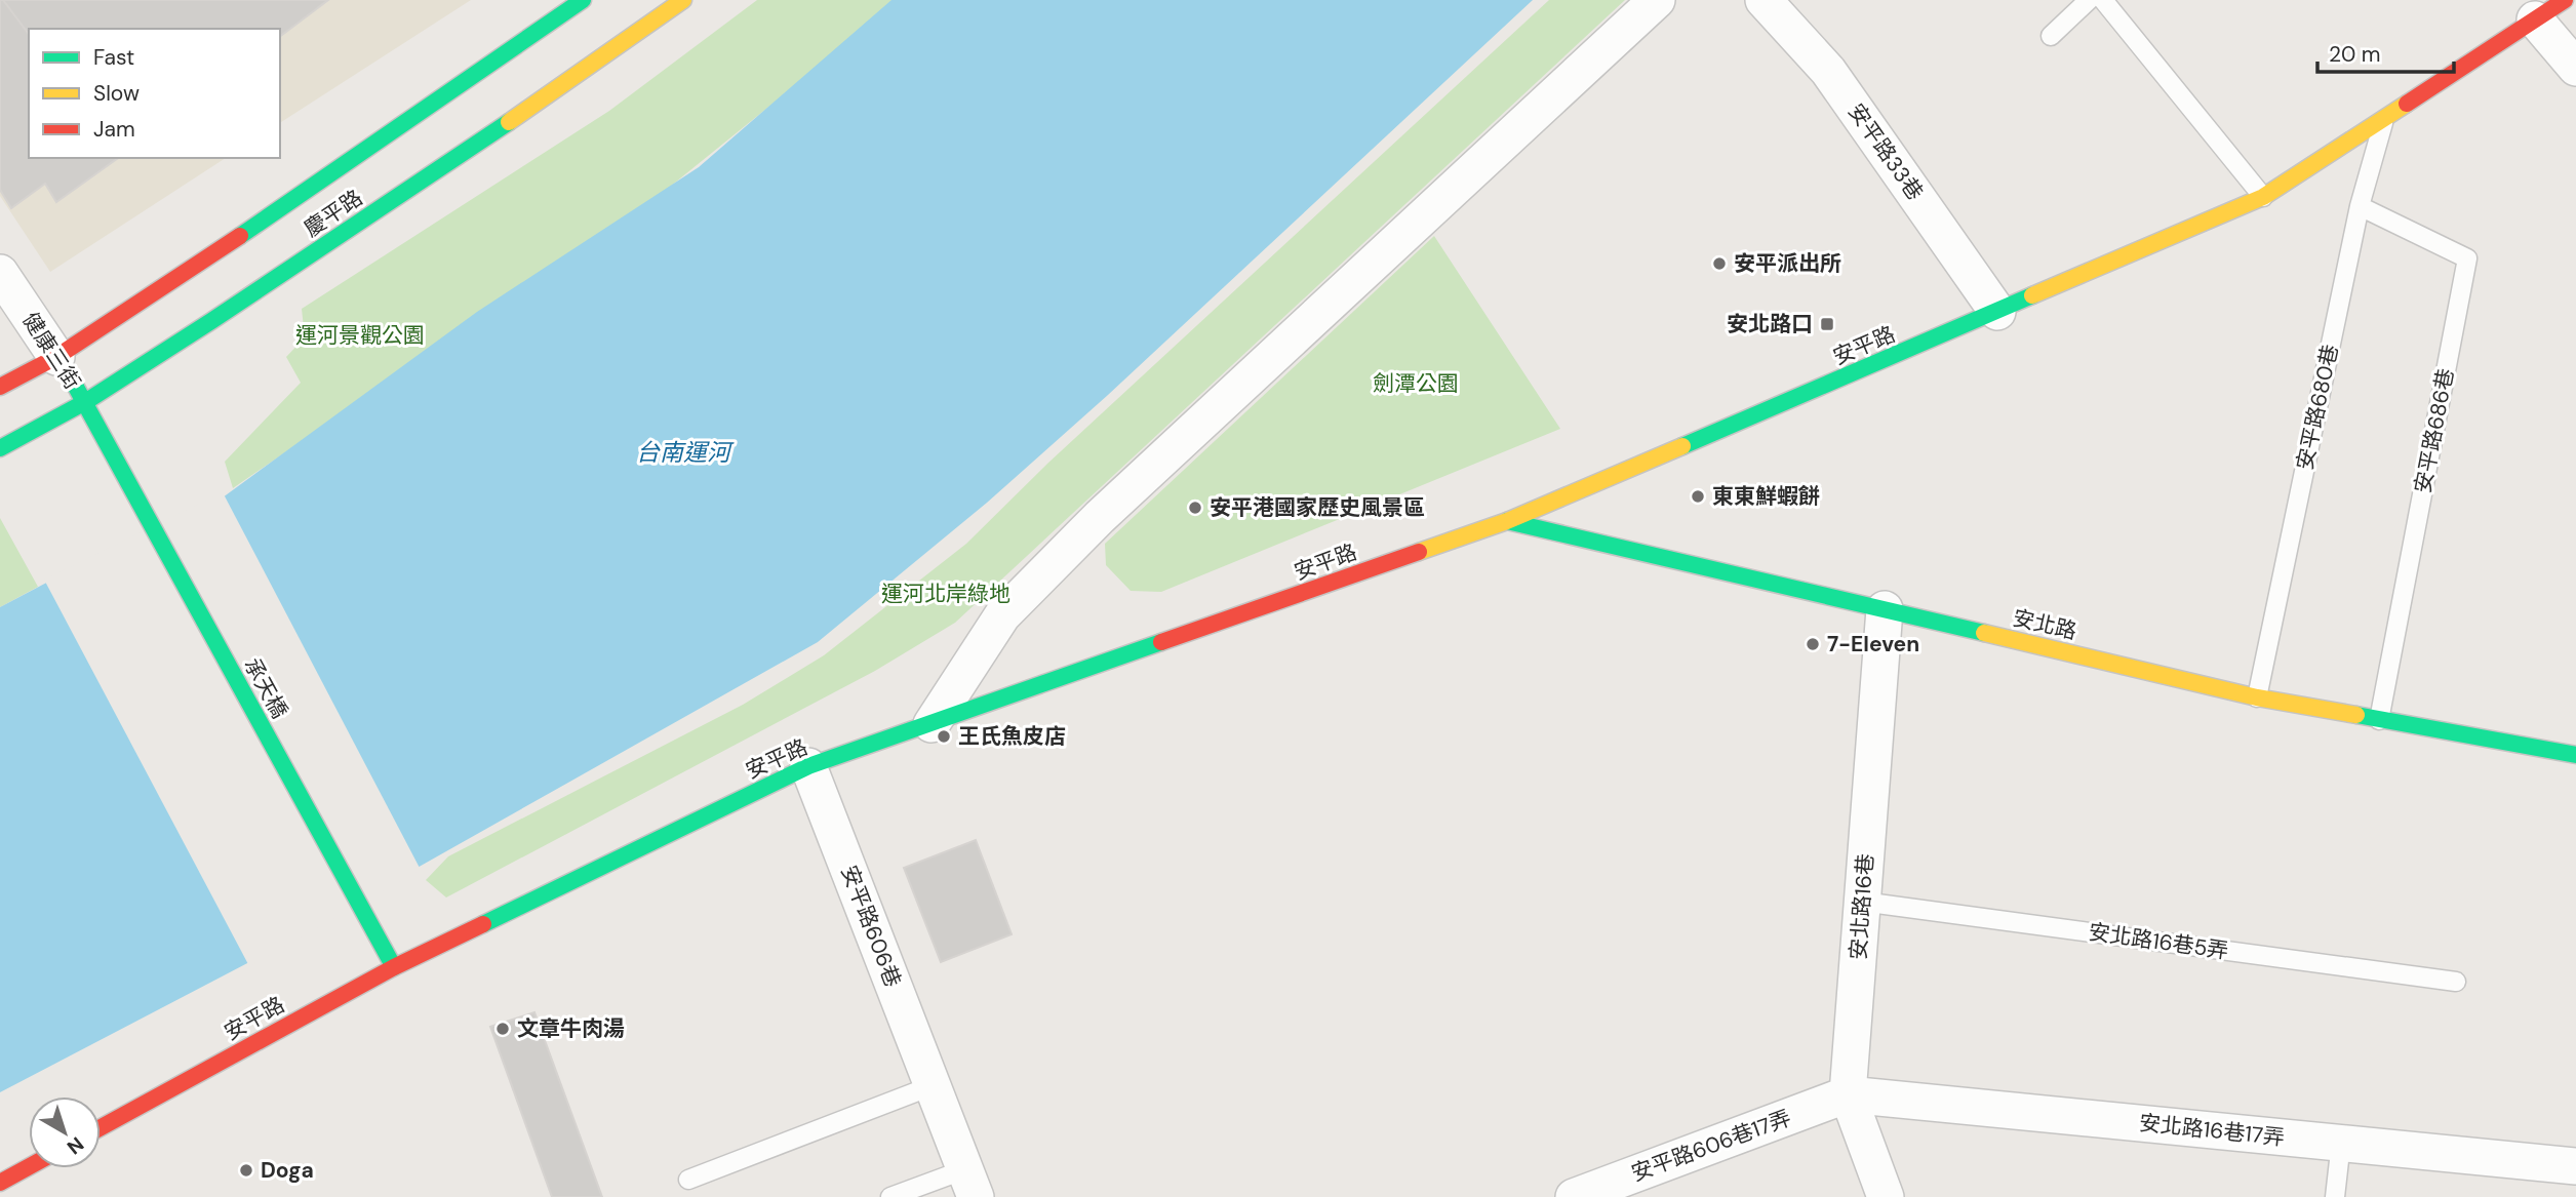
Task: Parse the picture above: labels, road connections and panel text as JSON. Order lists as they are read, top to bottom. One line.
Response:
{"streets":{"street":["安平路33巷","慶平路","安平路","健康三街","安北路","承天橋","安北路16巷","安平路606巷","安北路16巷17弄","安平路606巷17弄"],"lane":["安平路680巷","安平路686巷","安北路16巷5弄"]},"crossings":[["安平路33巷","安平路"],["慶平路","健康三街"],["安平路","安平路680巷"],["安平路","安北路"],["安平路","承天橋"],["安平路","安平路606巷"],["健康三街","承天橋"],["安平路680巷","安平路686巷"],["安平路680巷","安北路"],["安平路686巷","安北路"],["安北路","安北路16巷"],["安北路16巷","安北路16巷5弄"],["安北路16巷","安北路16巷17弄"],["安北路16巷","安平路606巷17弄"],["安北路16巷17弄","安平路606巷17弄"]],"water":["台南運河"],"parks":["運河景觀公園","劍潭公園","運河北岸綠地"],"places":{"other":["安平派出所","東東鮮蝦餅","安平港國家歷史風景區","7-Eleven","王氏魚皮店","文章牛肉湯","Doga"],"transit":["安北路口"]},"legend":["Fast","Slow","Jam"],"scale_bar":"20 m","north":"bottom right"}
